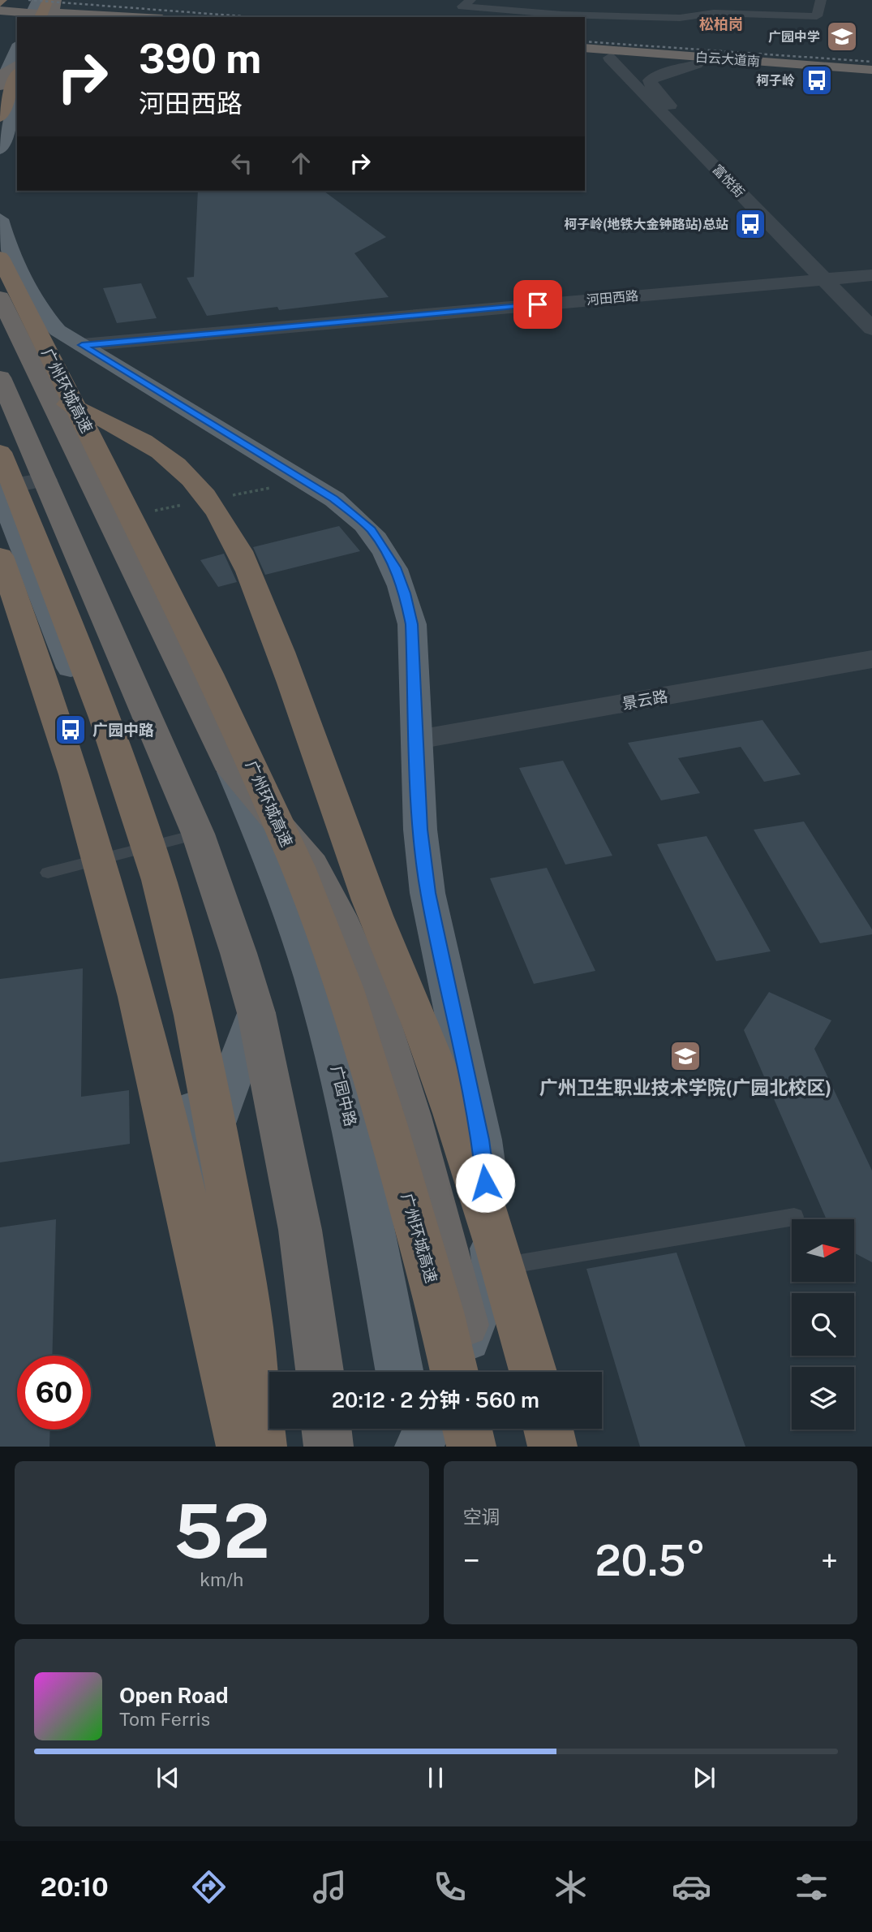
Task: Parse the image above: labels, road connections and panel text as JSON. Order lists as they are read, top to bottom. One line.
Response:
{"streets":{"highway":["白云大道南","广州环城高速","广园中路"],"street":["富悦街","河田西路","景云路"]},"crossings":[["白云大道南","富悦街"],["富悦街","河田西路"]],"districts":["松柏岗"],"places":{"school or university":["广园中学","广州卫生职业技术学院(广园北校区)"],"bus stop":["柯子岭","柯子岭(地铁大金钟路站)总站","广园中路"]},"north":"right","page":{"turn":["390 m","河田西路"],"limit":"60","trip":"20:12 · 2 分钟 · 560 m","tile":[["52","km/h"],"空调"],"heat":["−","20.5°","+"],"song":["Open Road","Tom Ferris"],"tabs":"20:10"}}
